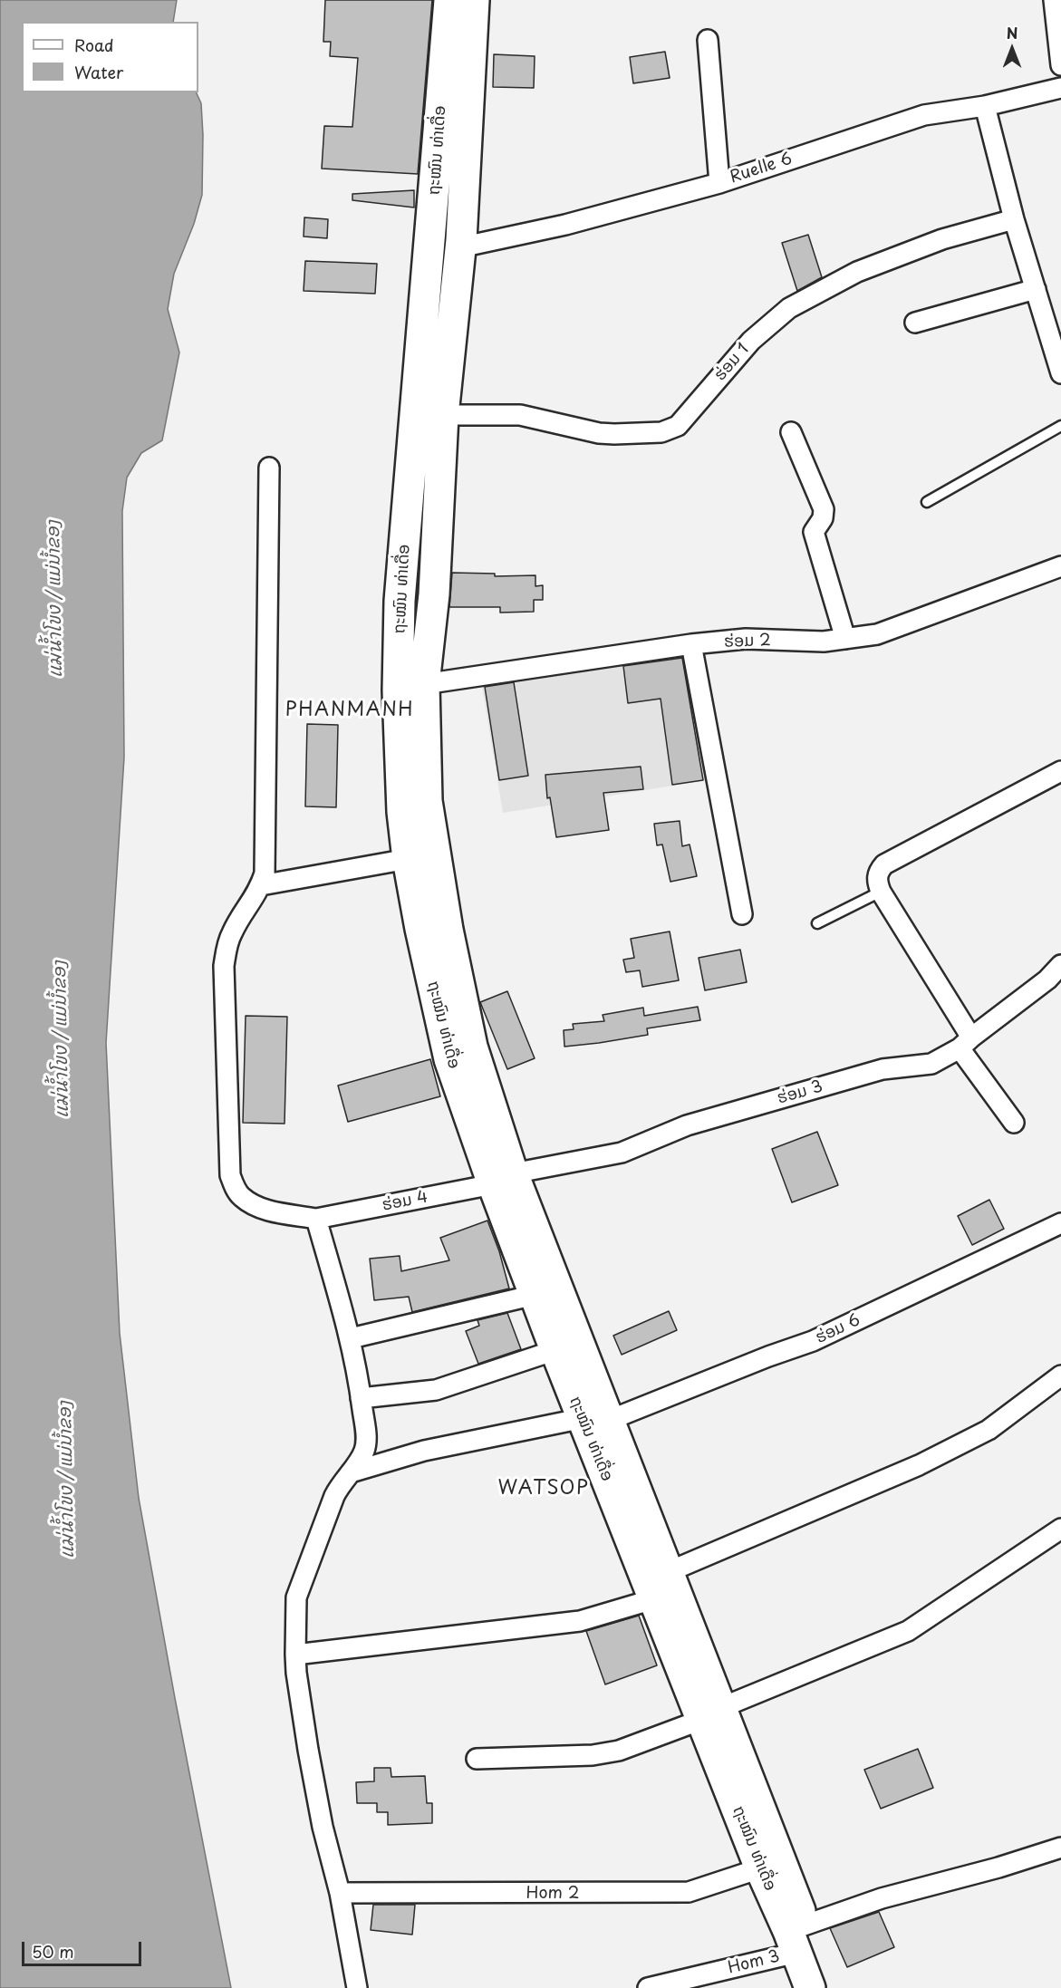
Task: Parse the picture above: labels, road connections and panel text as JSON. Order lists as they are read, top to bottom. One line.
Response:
{"streets":{"main road":["ຖະໝົນ ທ່າເດື່ອ"],"street":["Ruelle 6","ຮ່ອມ 1","ຮ່ອມ 2","ຮ່ອມ 3","ຮ່ອມ 4","ຮ່ອມ 6","Hom 2","Hom 3"]},"crossings":[["ຖະໝົນ ທ່າເດື່ອ","Ruelle 6"],["ຖະໝົນ ທ່າເດື່ອ","ຮ່ອມ 1"],["ຖະໝົນ ທ່າເດື່ອ","ຮ່ອມ 2"],["ຖະໝົນ ທ່າເດື່ອ","ຮ່ອມ 3"],["ຖະໝົນ ທ່າເດື່ອ","ຮ່ອມ 4"],["ຖະໝົນ ທ່າເດື່ອ","ຮ່ອມ 6"],["ຖະໝົນ ທ່າເດື່ອ","Hom 2"],["ຖະໝົນ ທ່າເດື່ອ","Hom 3"],["ຮ່ອມ 3","ຮ່ອມ 4"]],"districts":["PHANMANH","WATSOP"],"water":["แม่น้ำโขง / ແມ່ນ້ຳຂອງ"],"legend":["Road","Water"],"scale_bar":"50 m","north":"top"}
